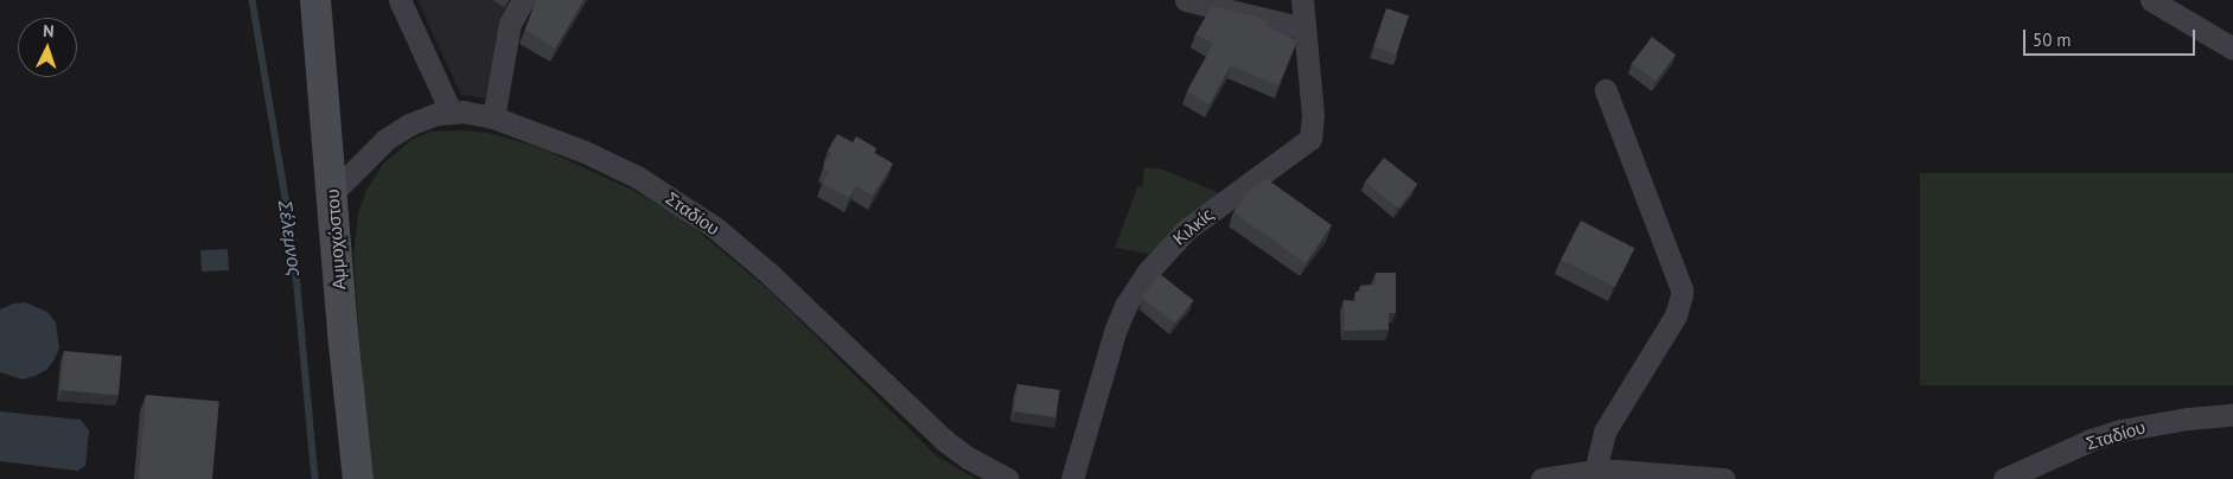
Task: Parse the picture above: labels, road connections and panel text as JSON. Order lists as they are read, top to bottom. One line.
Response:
{"streets":{"street":["Σταδίου","Κιλκίς","Αμμοχώστου"]},"crossings":[["Σταδίου","Αμμοχώστου"]],"water":["Σέλεμνος"],"scale_bar":"50 m","north":"top"}
